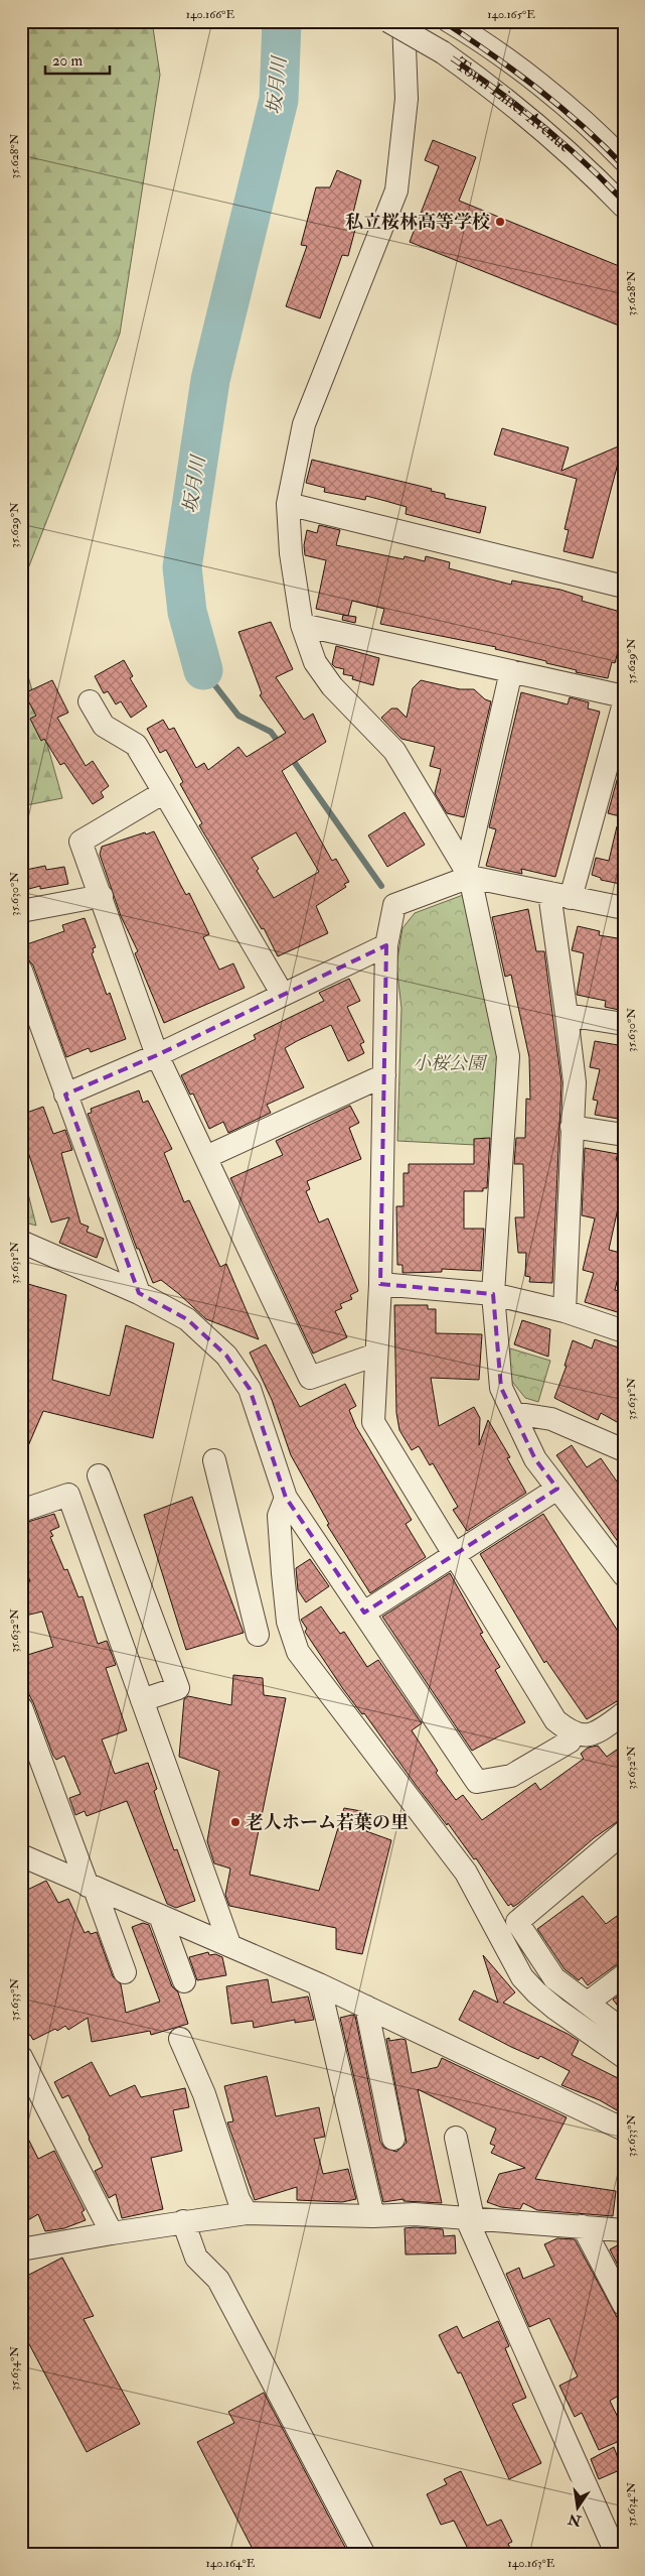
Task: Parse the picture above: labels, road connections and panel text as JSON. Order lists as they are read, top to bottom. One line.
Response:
{"streets":{"street":["Town Liner Avenue"]},"water":["坂月川"],"parks":["小桜公園"],"places":["私立桜林高等学校","老人ホーム若葉の里"],"scale_bar":"20 m","north":"bottom","coordinates":["140.166°E","140.165°E","35.628°N","35.629°N","35.630°N","35.631°N","35.632°N","35.633°N","35.634°N","140.164°E","140.163°E"]}
